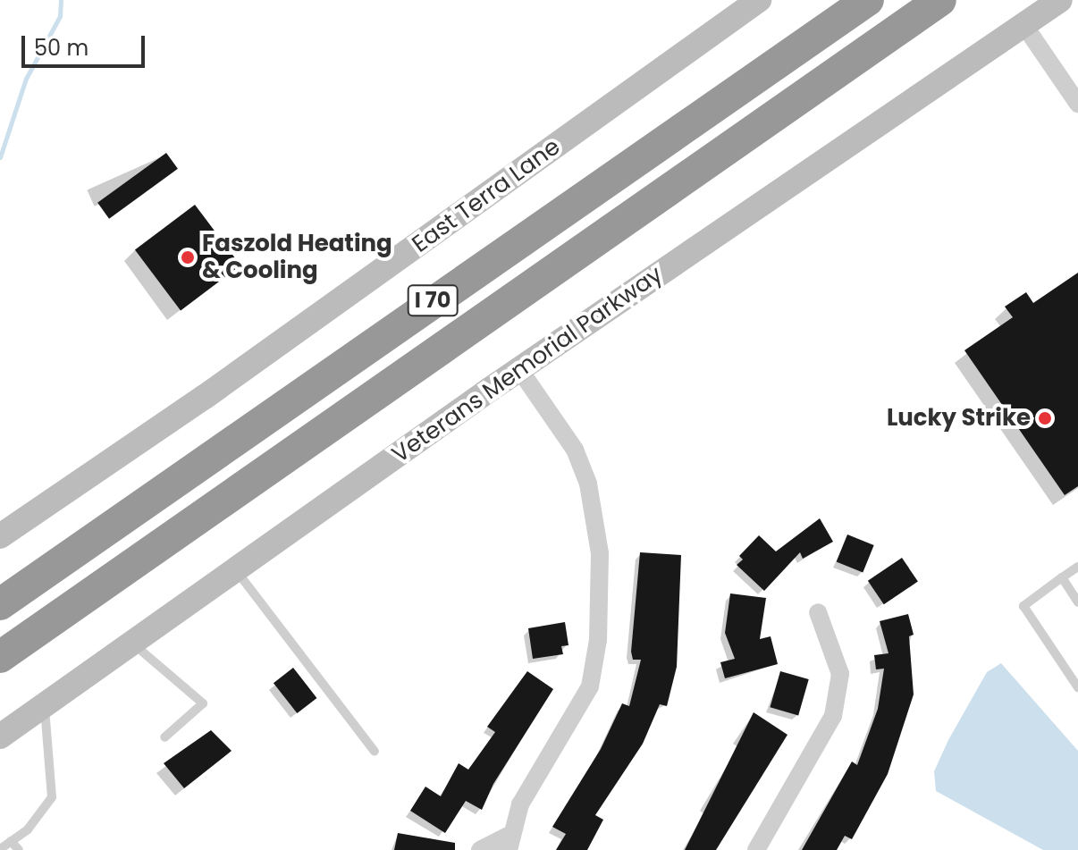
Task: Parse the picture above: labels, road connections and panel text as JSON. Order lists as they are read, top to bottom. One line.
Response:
{"streets":{"highway":["I 70"],"street":["East Terra Lane","Veterans Memorial Parkway"]},"places":["Faszold Heating & Cooling","Lucky Strike"],"scale_bar":"50 m"}
